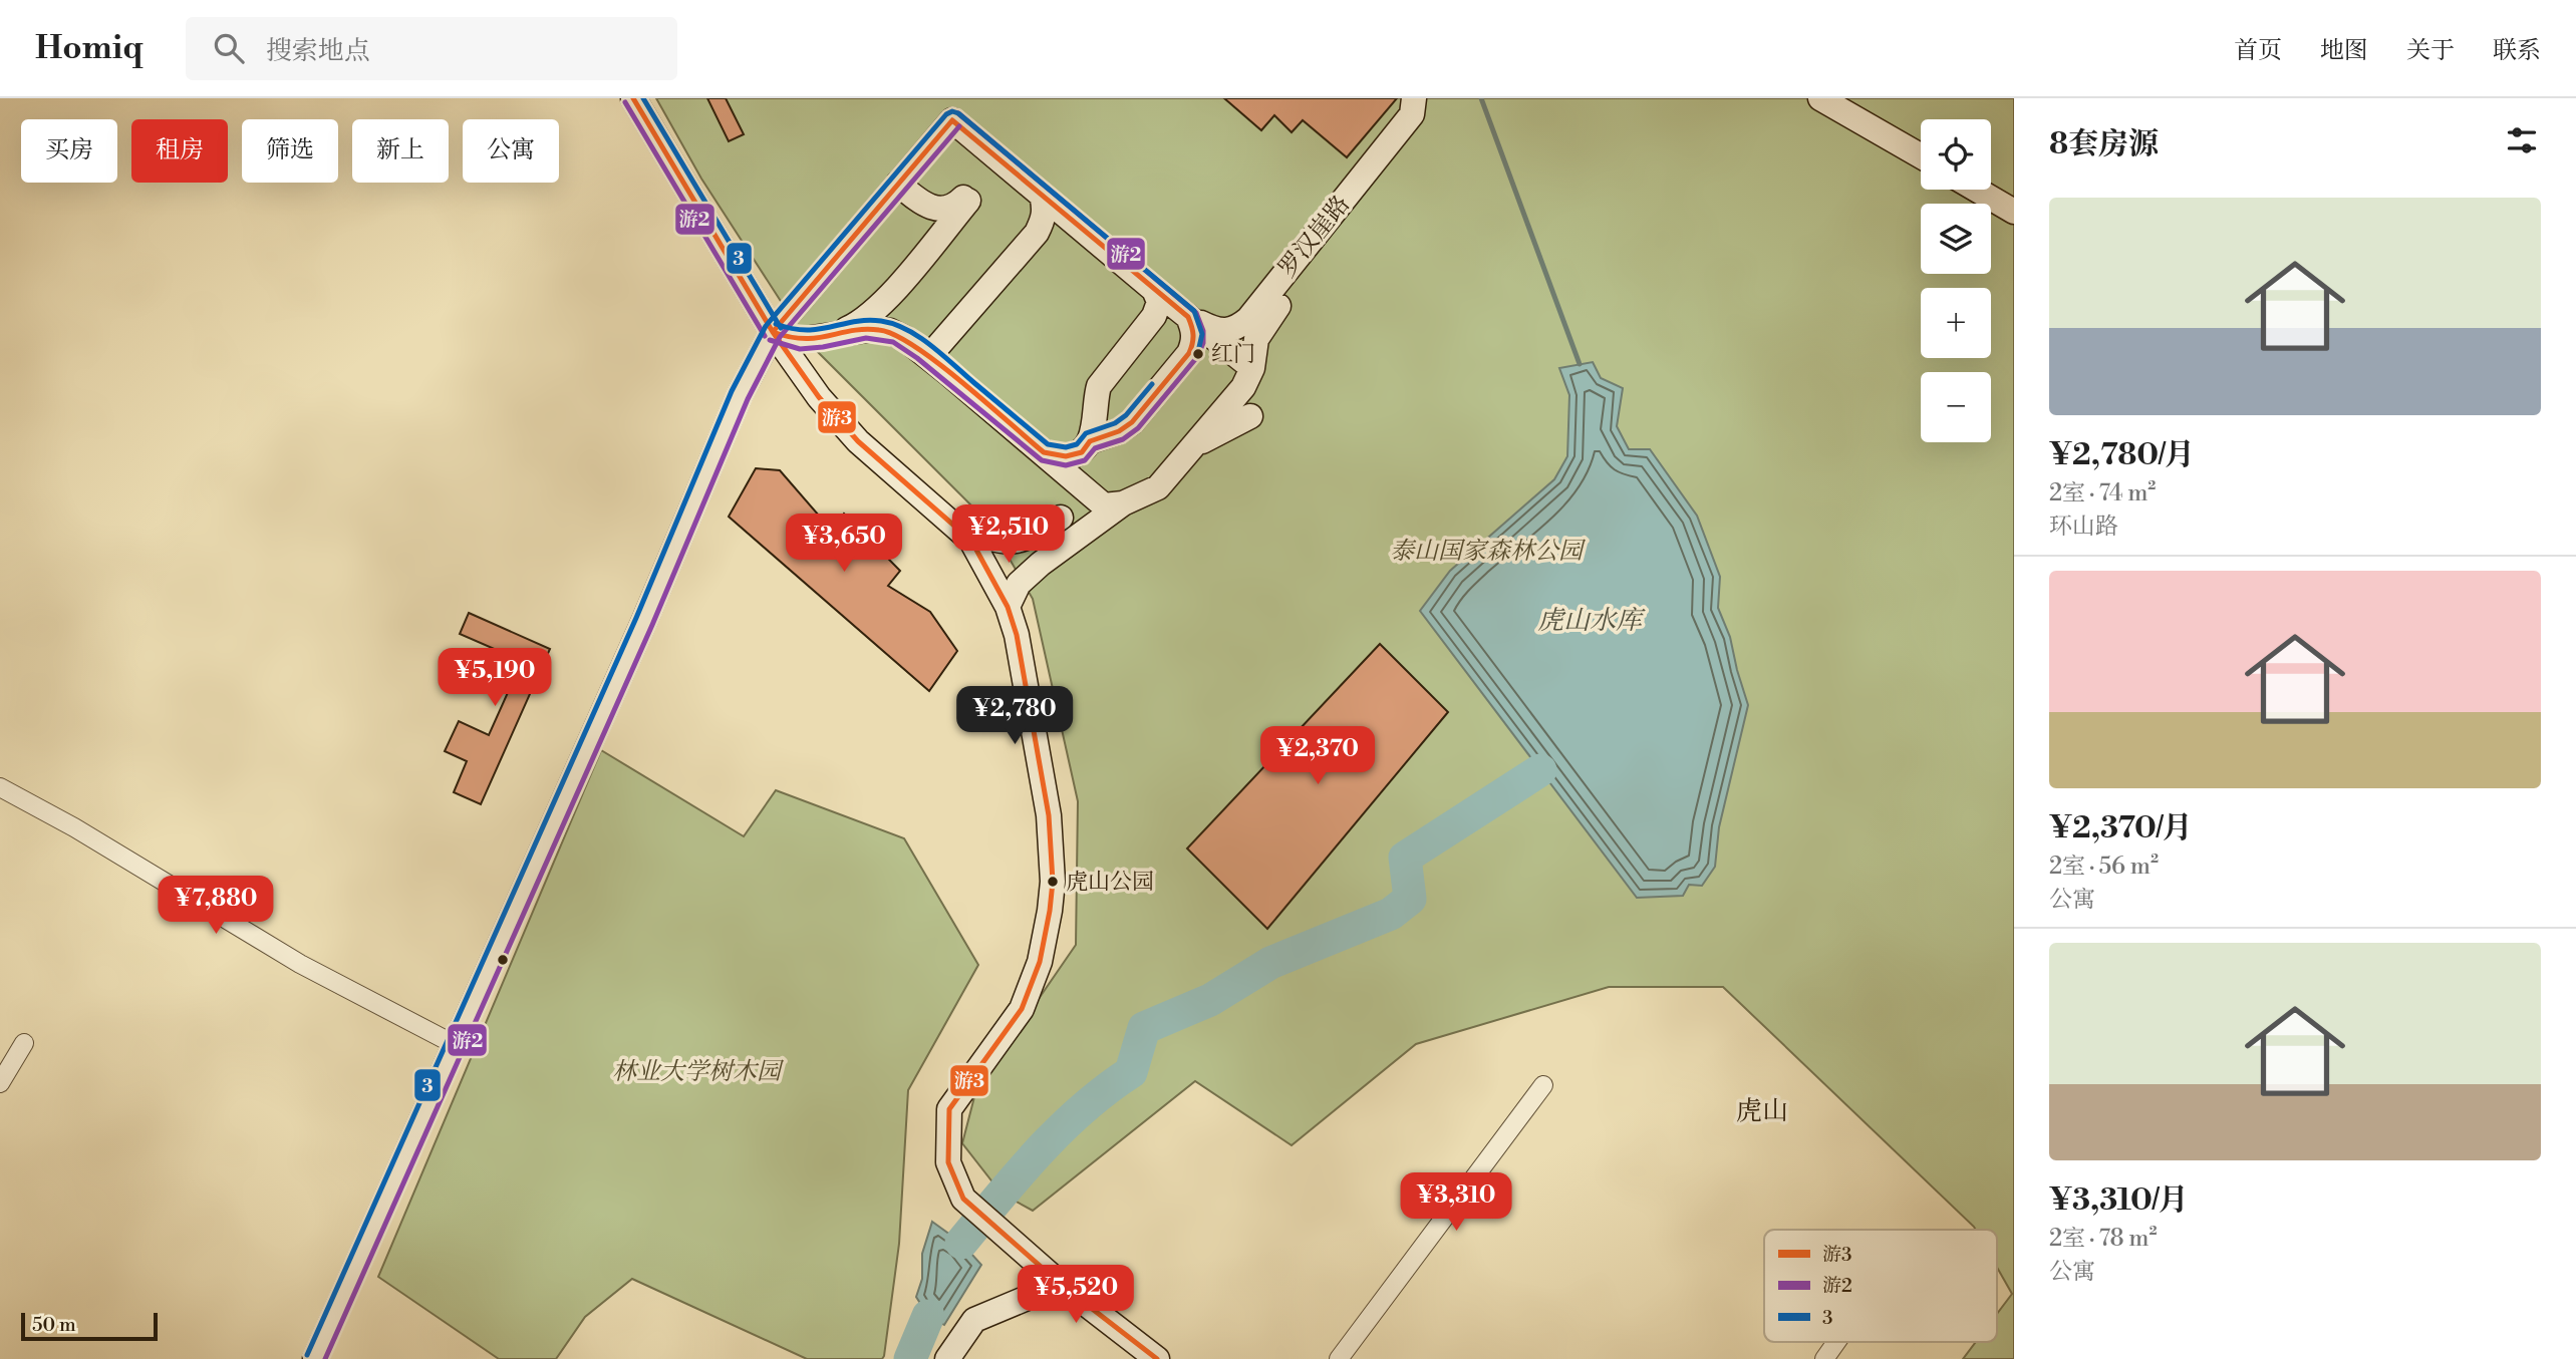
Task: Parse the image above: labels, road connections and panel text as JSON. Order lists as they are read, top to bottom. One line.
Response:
{"streets":{"street":["罗汉崖路"]},"districts":["虎山"],"water":["虎山水库"],"parks":["泰山国家森林公园","林业大学树木园"],"places":["红门","虎山公园"],"lines":["transit line 游3","transit line 3","transit line 游2"],"legend":["游3","游2","3"],"scale_bar":"50 m","page":{"header":"Homiq","search":"搜索地点","nav":["首页","地图","关于","联系"],"heading":"8套房源","map_buttons":["+","−"],"chip":["买房","租房","筛选","新上","公寓"],"list":[{"name":"¥2,780/月","note":"2室 · 74 m² · 环山路"},{"name":"¥2,370/月","note":"2室 · 56 m² · 公寓"},{"name":"¥3,310/月","note":"2室 · 78 m² · 公寓"}],"price":["¥2,510","¥3,650","¥5,190","¥2,780","¥2,370","¥7,880","¥3,310","¥5,520"],"scale":"50 m"}}
